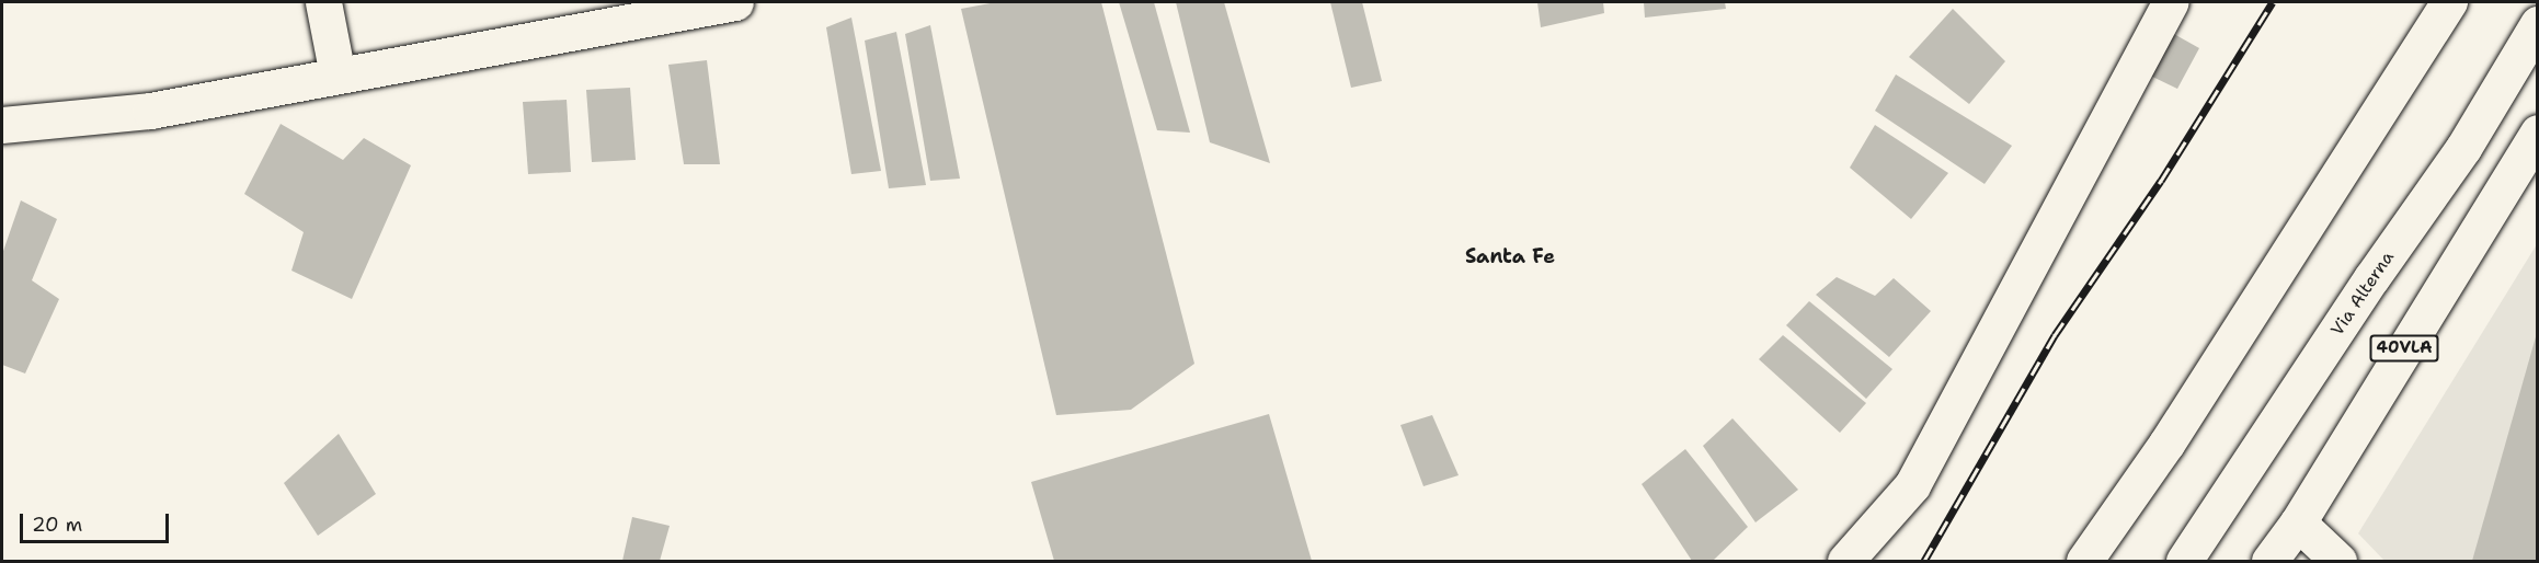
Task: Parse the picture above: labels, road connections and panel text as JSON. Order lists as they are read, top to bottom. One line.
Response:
{"streets":{"street":["Via Alterna","40VLA"]},"districts":["Santa Fe"],"scale_bar":"20 m"}
